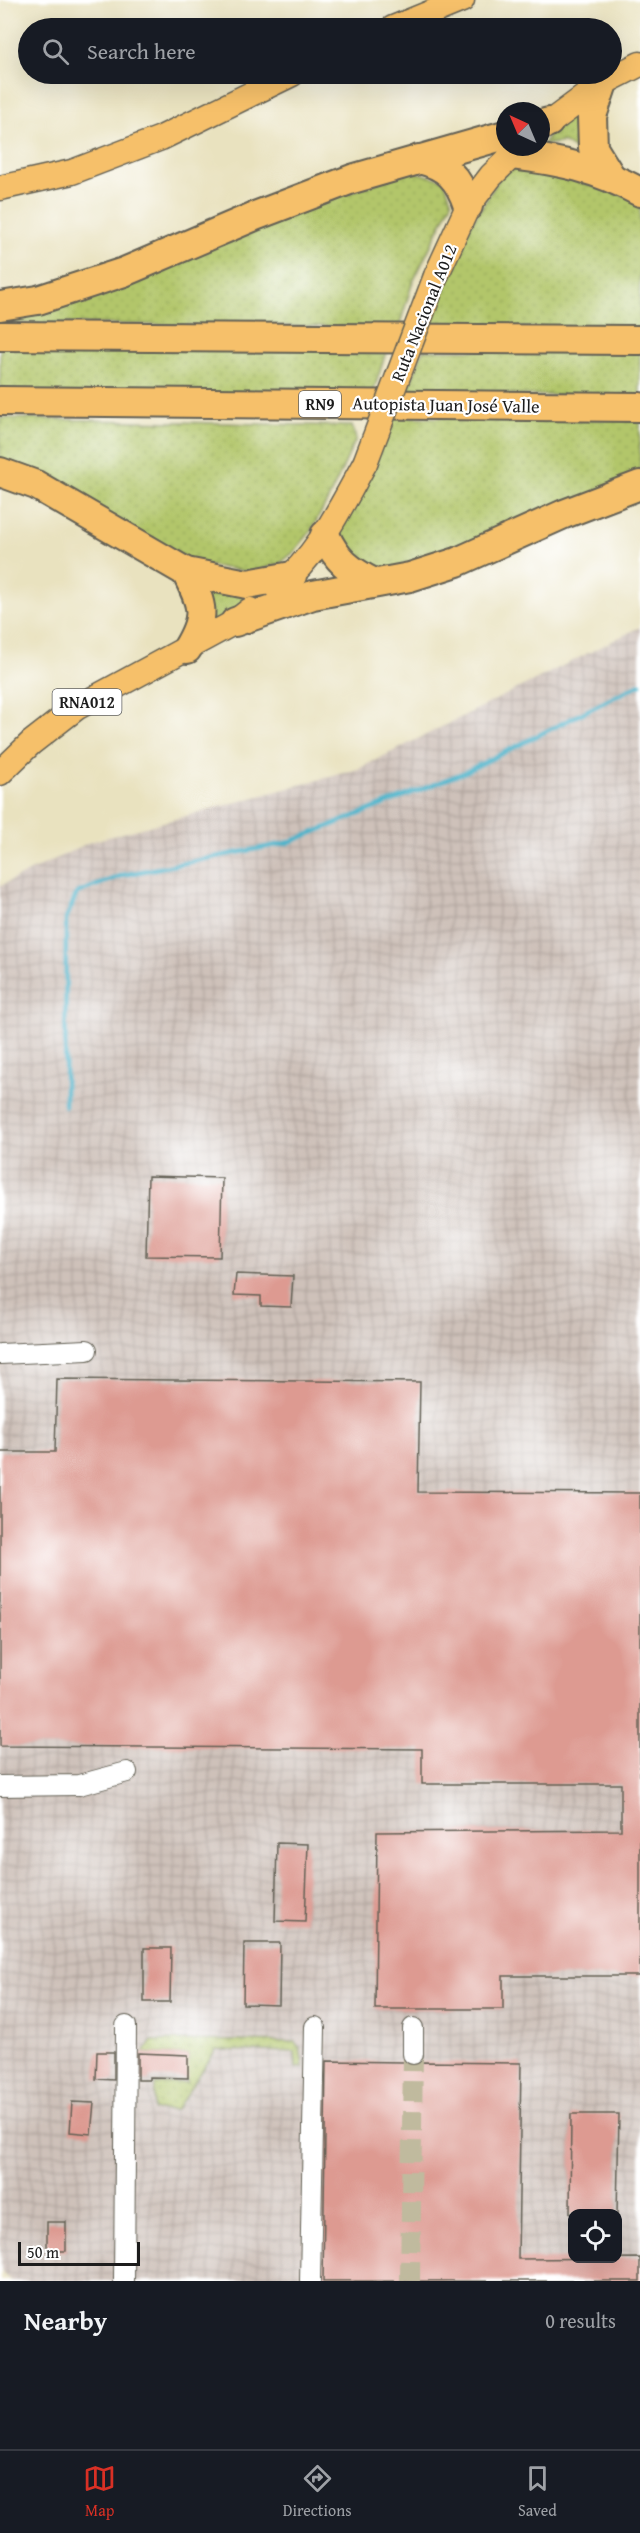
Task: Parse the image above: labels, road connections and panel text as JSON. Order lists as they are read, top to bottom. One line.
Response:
{"streets":{"highway":["RN9","Autopista Juan José Valle"],"main road":["Ruta Nacional A012","RNA012"]},"scale_bar":"50 m","north":"top left","page":{"search":"Search here","scale":"50 m","heading":["Nearby","0 results"],"nav":["Map","Directions","Saved"]}}
